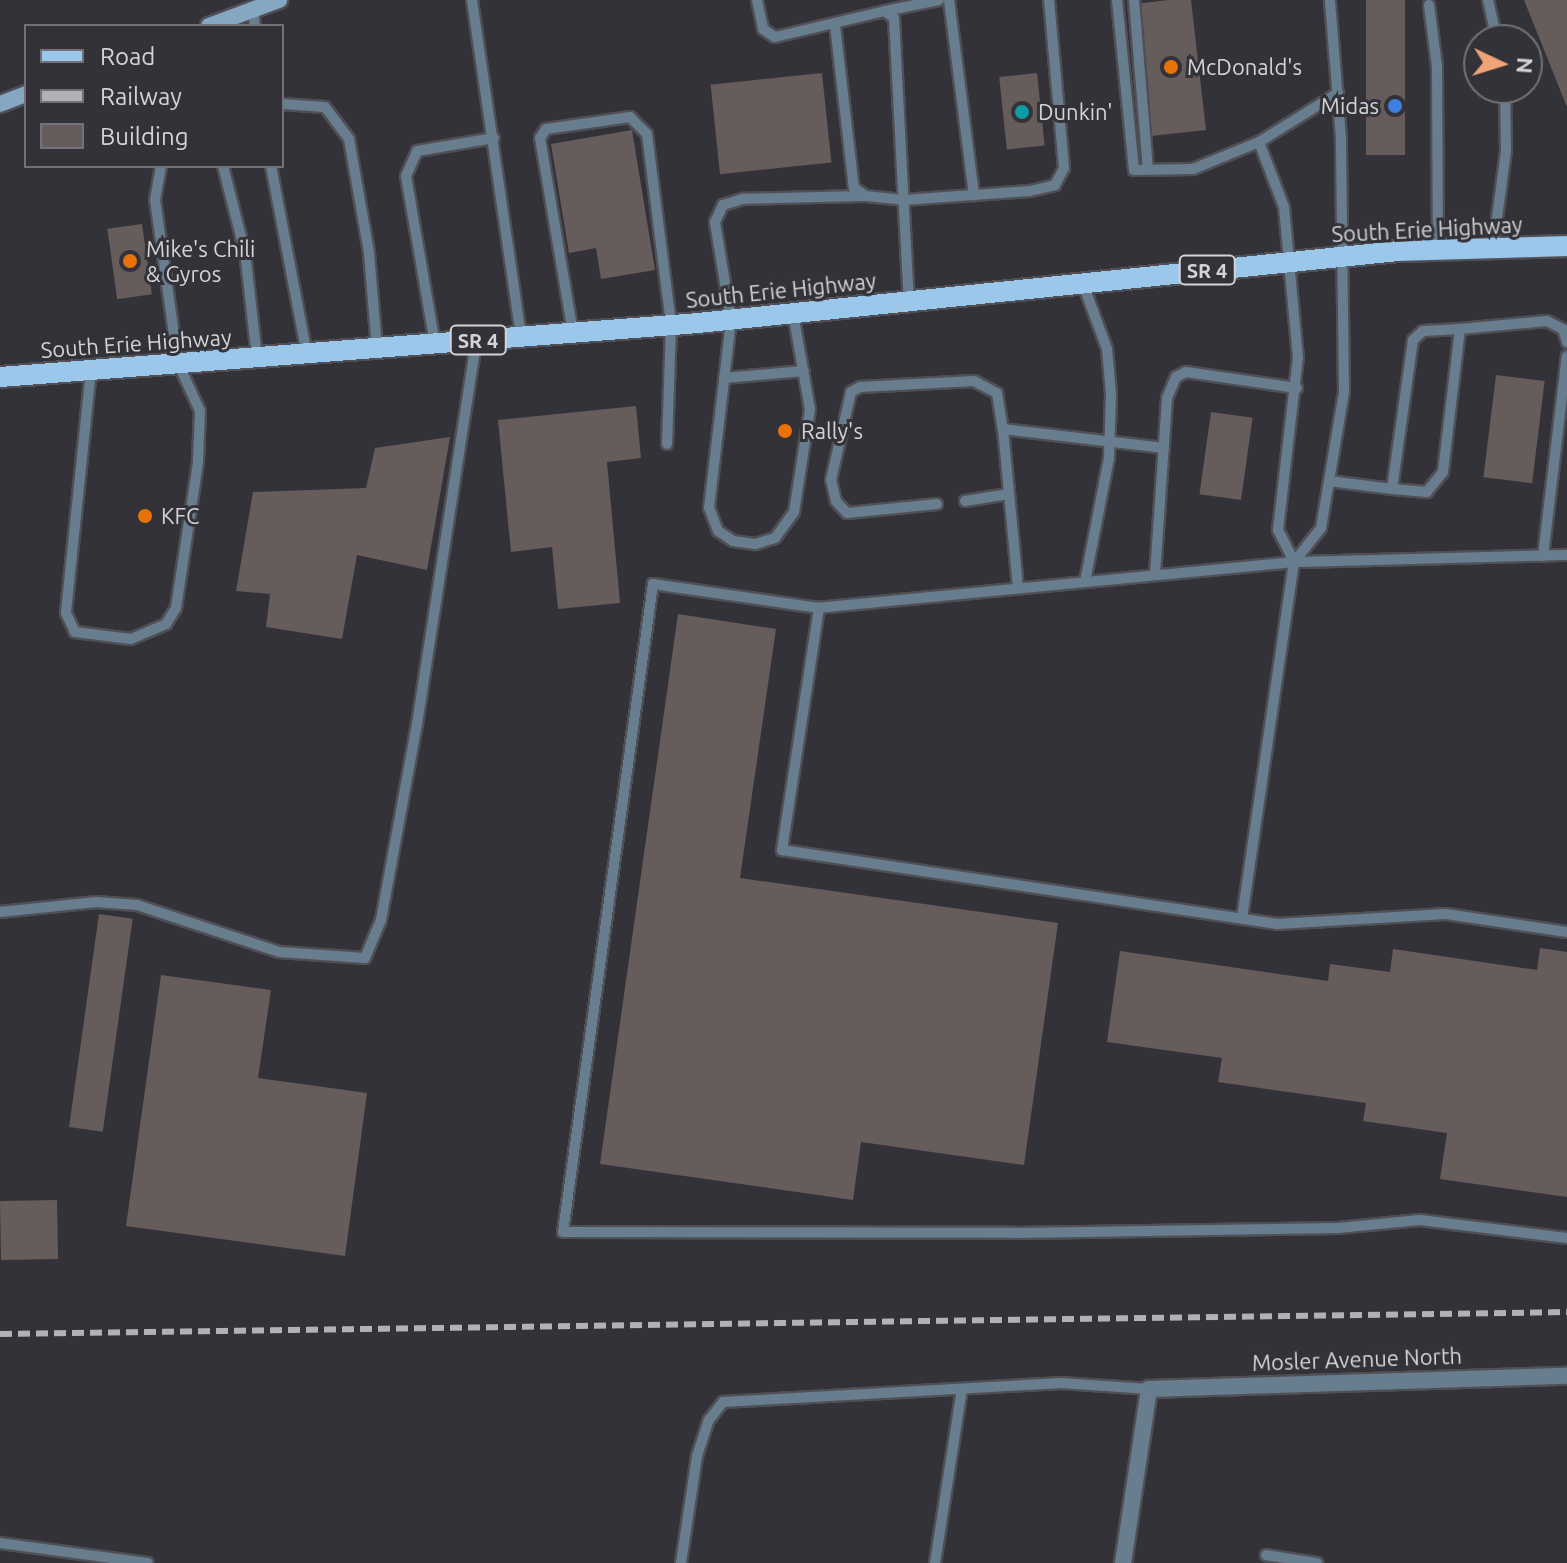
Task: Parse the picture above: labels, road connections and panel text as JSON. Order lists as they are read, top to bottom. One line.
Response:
{"streets":{"main road":["South Erie Highway","SR 4"],"street":["Mosler Avenue North"]},"places":["McDonald's","Midas","Dunkin'","Mike's Chili & Gyros","Rally's","KFC"],"legend":["Road","Railway","Building"],"north":"right"}
